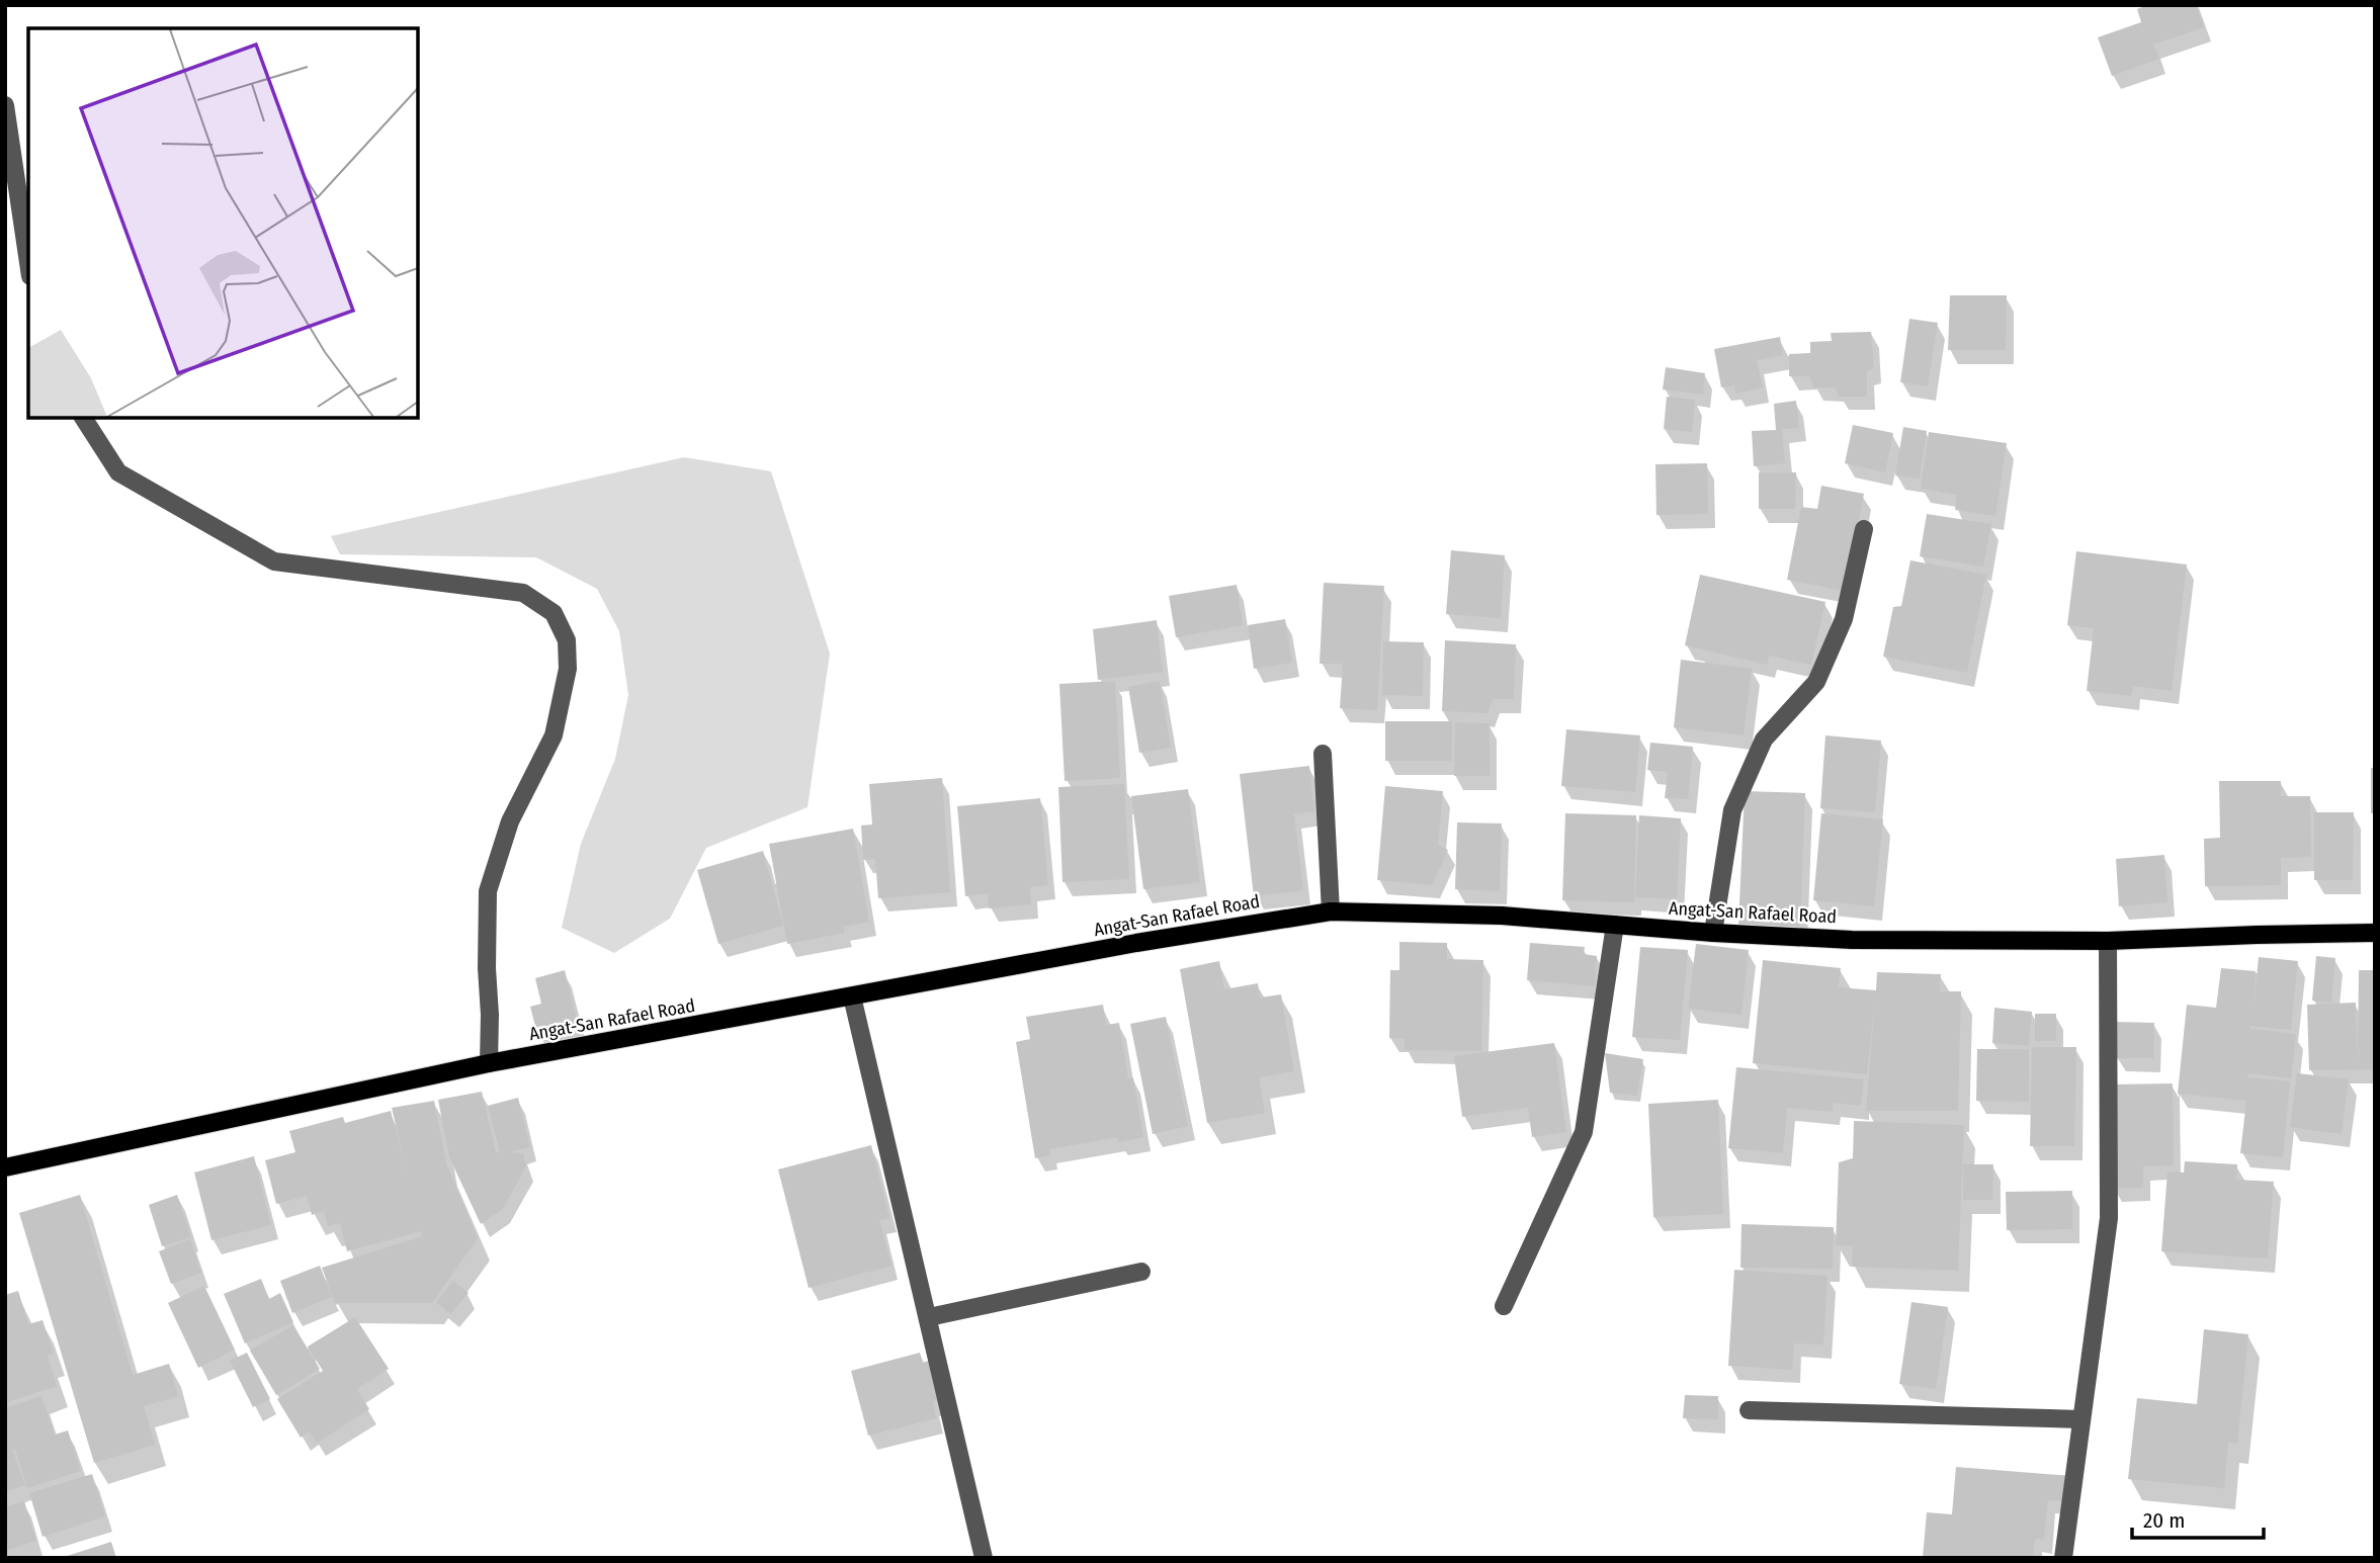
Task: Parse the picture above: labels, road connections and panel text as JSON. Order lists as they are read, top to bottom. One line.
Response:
{"streets":{"main road":["Angat-San Rafael Road"]},"scale_bar":"20 m"}
